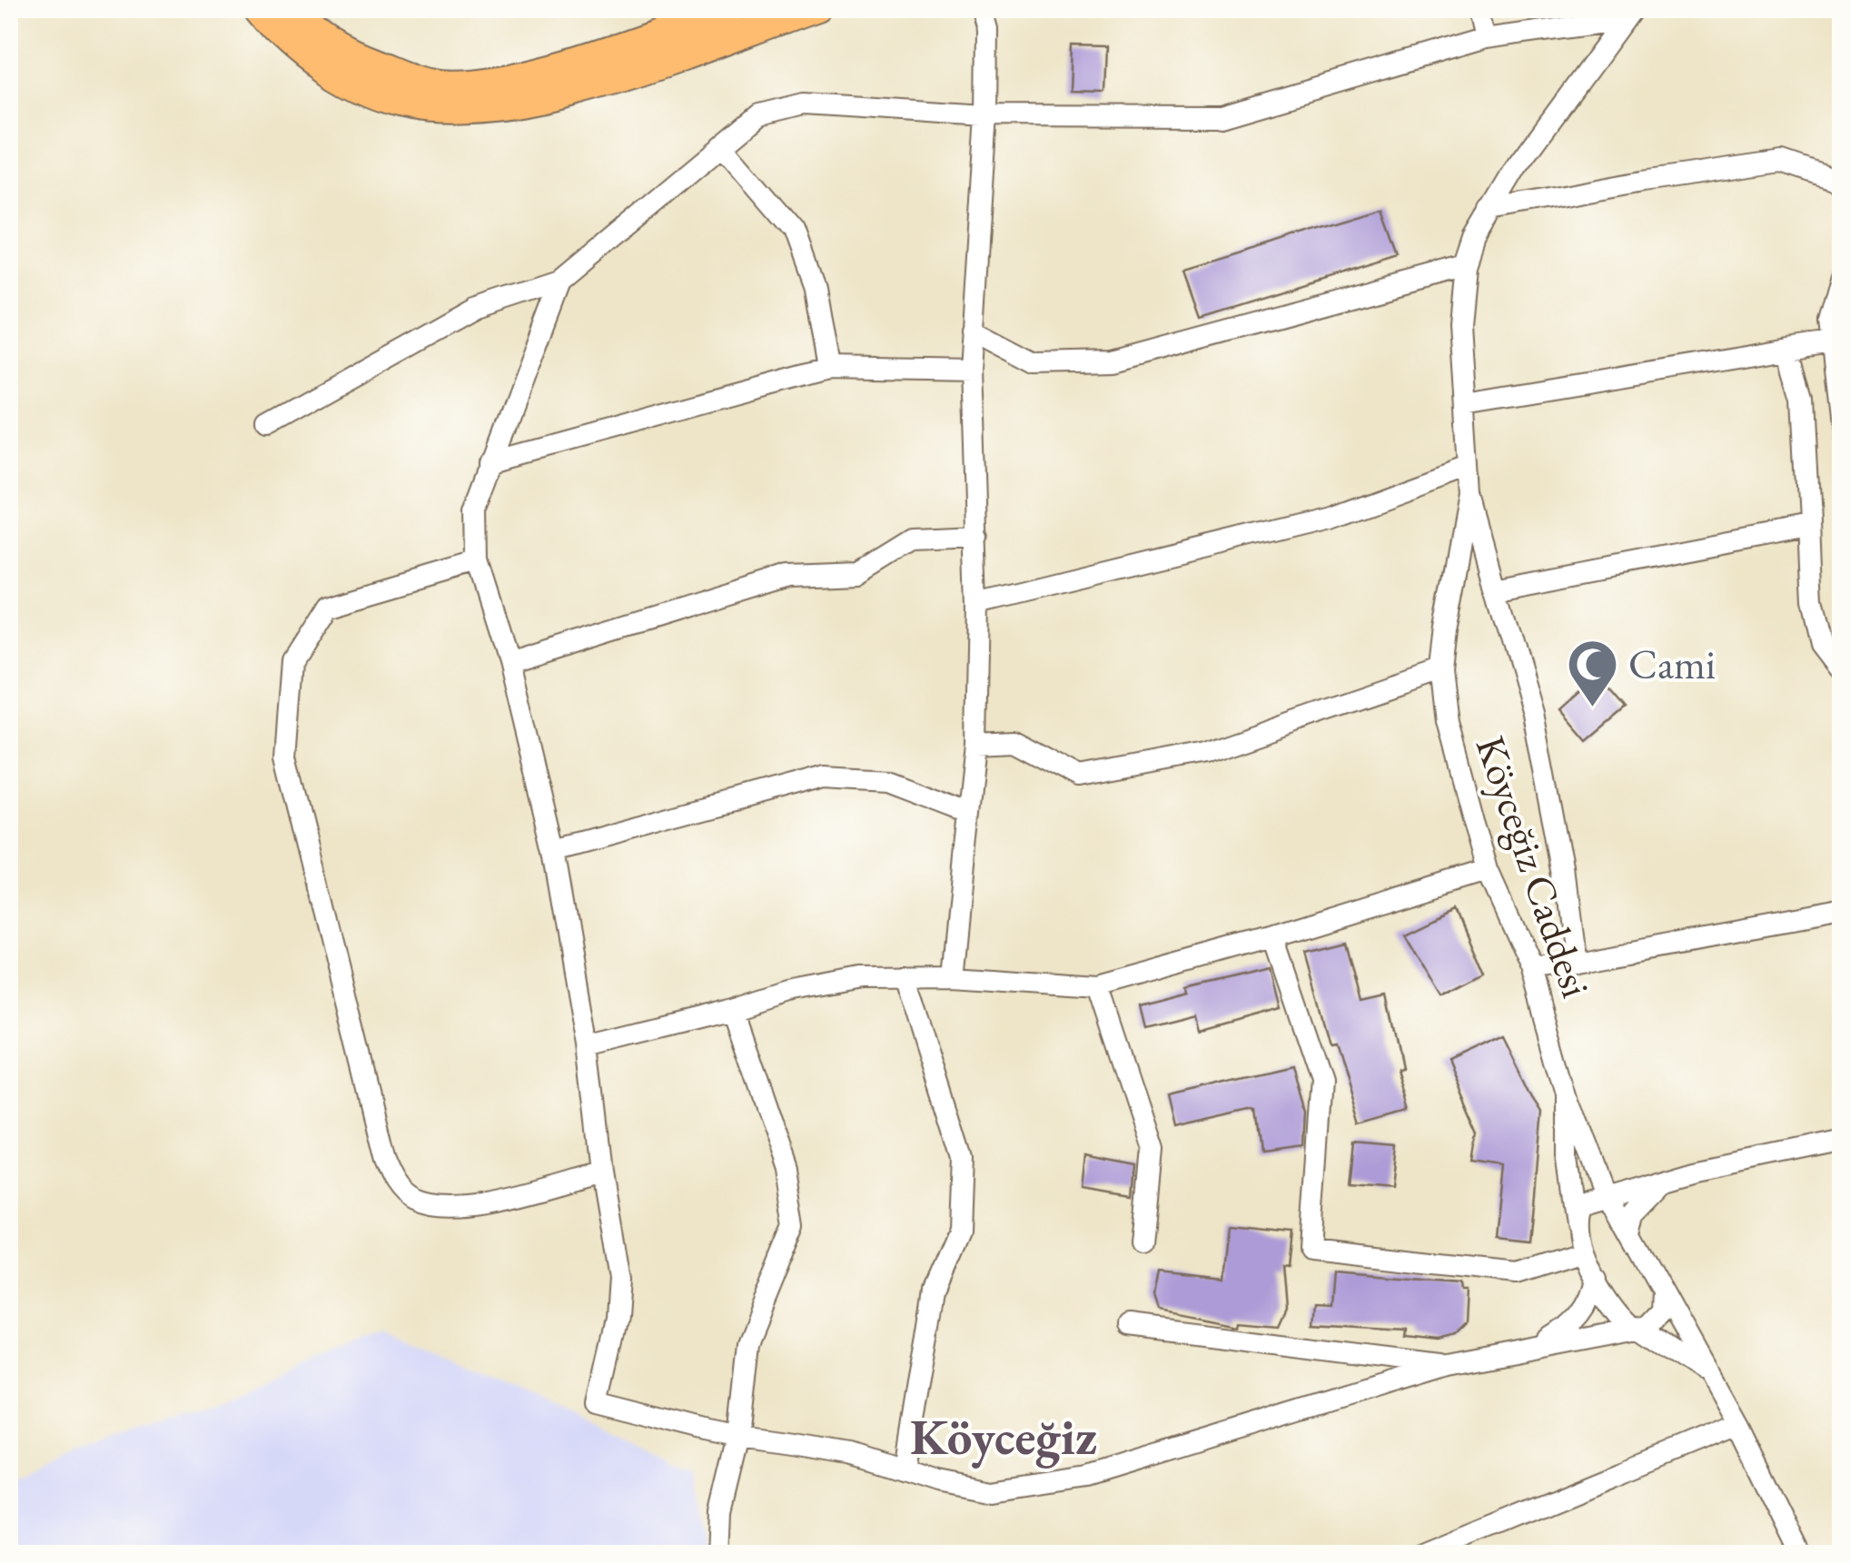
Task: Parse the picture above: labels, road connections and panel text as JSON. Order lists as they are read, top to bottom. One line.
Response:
{"streets":{"street":["Köyceğiz Caddesi"]},"districts":["Köyceğiz"],"places":{"mosque":["Cami"]}}
